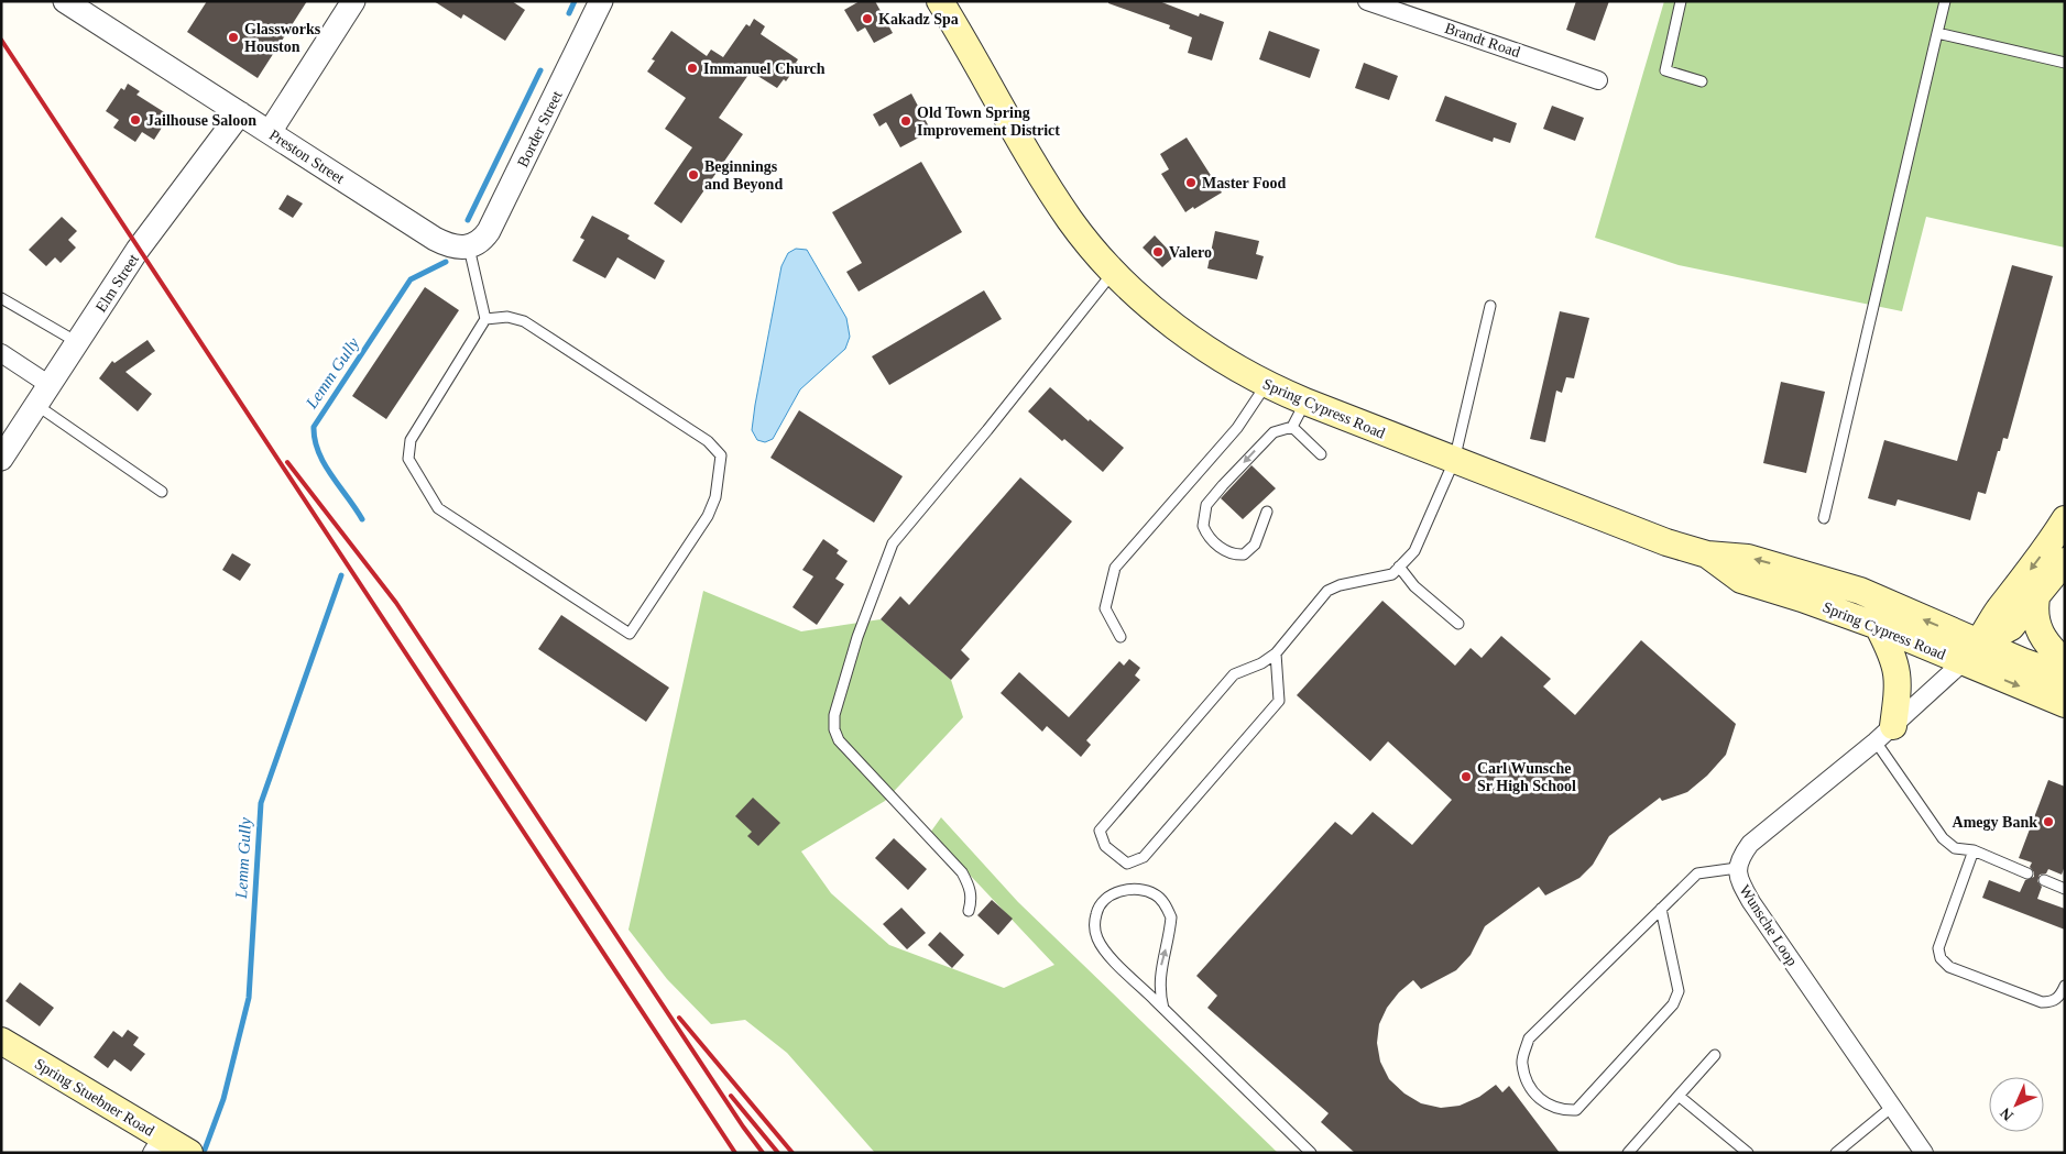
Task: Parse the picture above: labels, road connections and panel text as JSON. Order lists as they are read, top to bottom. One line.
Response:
{"streets":{"main road":["Spring Cypress Road","Spring Stuebner Road"],"street":["Brandt Road","Border Street","Preston Street","Elm Street","Wunsche Loop"]},"crossings":[["Border Street","Preston Street"],["Preston Street","Elm Street"],["Spring Cypress Road","Wunsche Loop"]],"water":["Lemm Gully"],"places":["Kakadz Spa","Glassworks Houston","Immanuel Church","Jailhouse Saloon","Old Town Spring Improvement District","Beginnings and Beyond","Master Food","Valero","Carl Wunsche Sr High School","Amegy Bank"],"north":"bottom left"}
